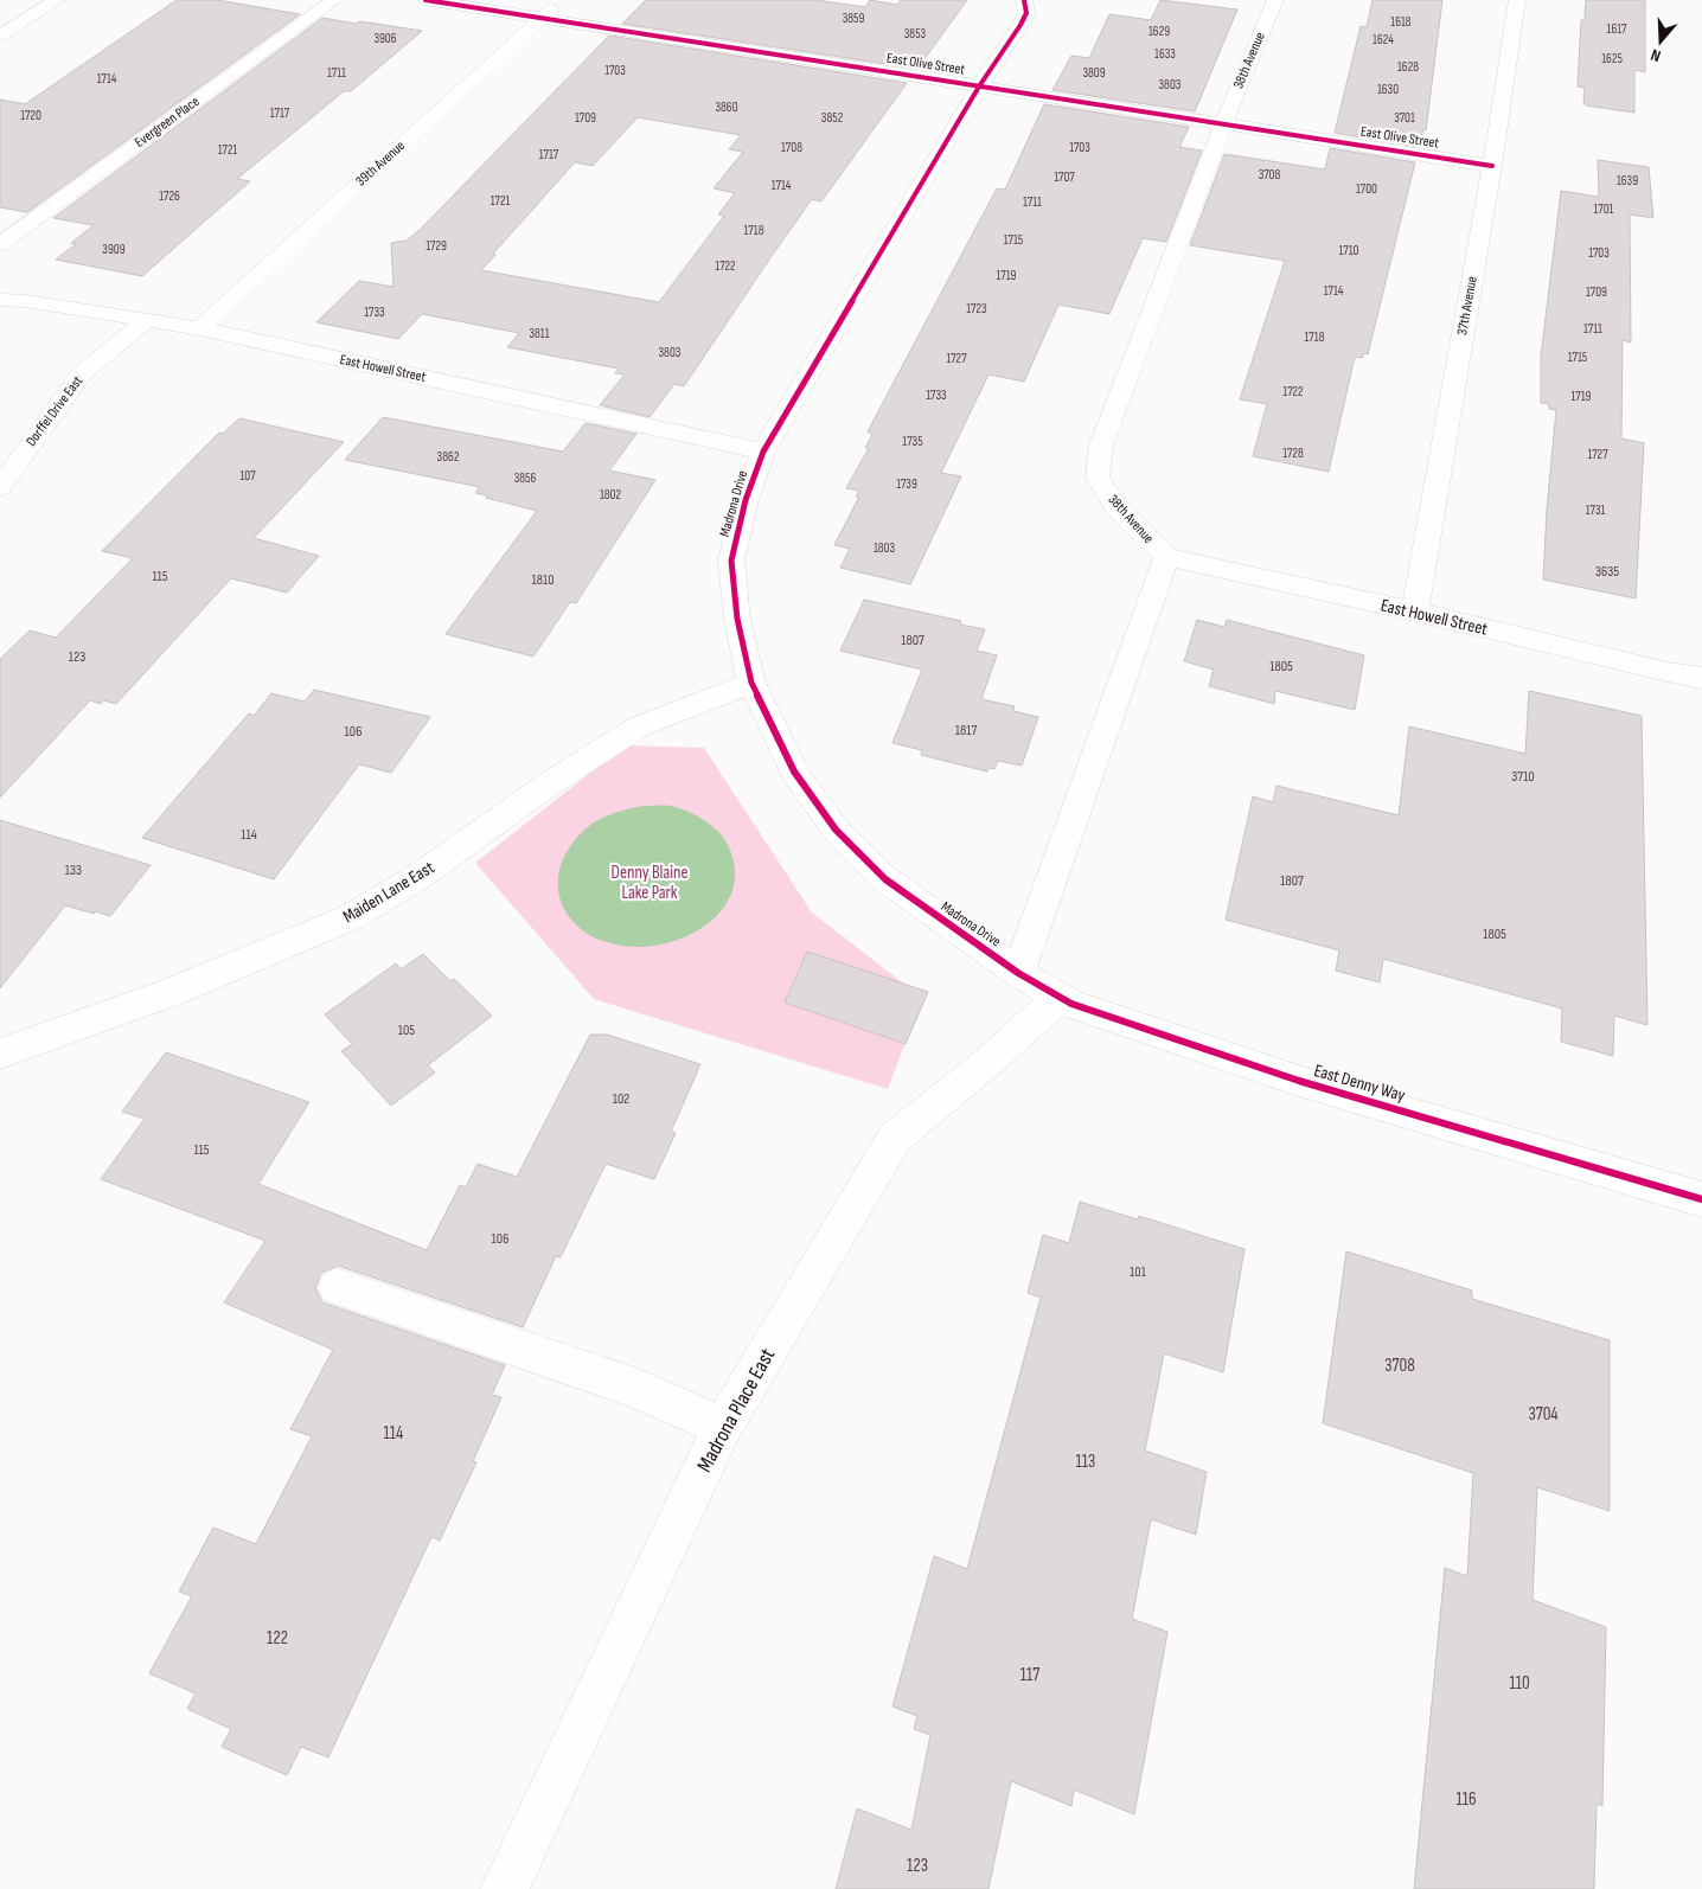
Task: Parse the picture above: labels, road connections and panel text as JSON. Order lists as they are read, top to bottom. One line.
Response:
{"streets":{"street":["38th Avenue","East Olive Street","Evergreen Place","39th Avenue","37th Avenue","East Howell Street","Dorffel Drive East","Madrona Drive","Maiden Lane East","East Denny Way","Madrona Place East"]},"crossings":[["38th Avenue","East Olive Street"],["38th Avenue","East Howell Street"],["38th Avenue","Madrona Drive"],["38th Avenue","East Denny Way"],["East Olive Street","39th Avenue"],["East Olive Street","37th Avenue"],["East Olive Street","Madrona Drive"],["39th Avenue","East Howell Street"],["37th Avenue","East Howell Street"],["East Howell Street","Dorffel Drive East"],["East Howell Street","Madrona Drive"],["Madrona Drive","Maiden Lane East"],["Madrona Drive","East Denny Way"],["East Denny Way","Madrona Place East"]],"parks":["Denny Blaine Lake Park"],"house_numbers":["3859","1618","1617","1629","3853","3906","1624","1633","1625","1628","1703","1711","3809","1714","3803","1630","3860","1717","1720","1709","3852","3701","1708","1703","1721","1717","3708","1707","1639","1714","1700","1726","1721","1711","1701","1718","1715","1729","3909","1710","1703","1722","1719","1714","1709","1723","1733","1711","3811","1718","3803","1715","1727","1722","1733","1719","1735","1728","1727","3862","107","3856","1739","1802","1731","1803","3635","115","1810","1807","123","1805","1817","106","3710","114","133","1807","1805","105","102","115","106","101","3708","3704","114","113","122","117","110","116","123"],"north":"bottom"}
